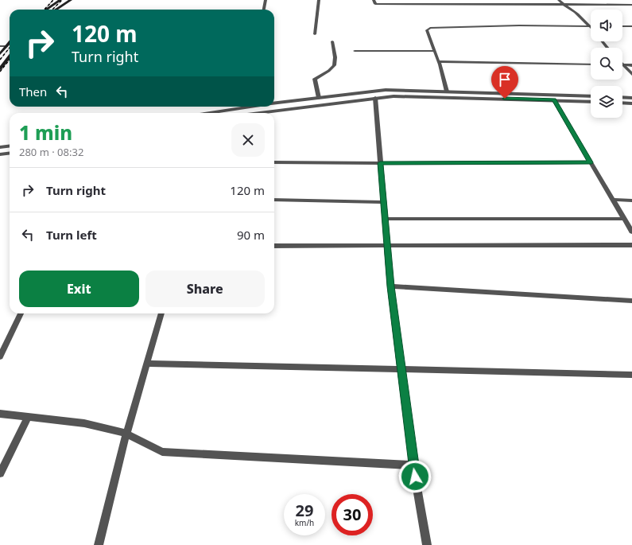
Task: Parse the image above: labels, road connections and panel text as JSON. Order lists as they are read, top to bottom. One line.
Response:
{"page":{"turn":["120 m","Turn right"],"then":"Then","heading":["1 min","280 m · 08:32"],"list":[{"name":"Turn right","value":"120 m"},{"name":"Turn left","value":"90 m"}],"buttons":["Exit","Share"],"speed":"29 km/h","limit":"30"}}
